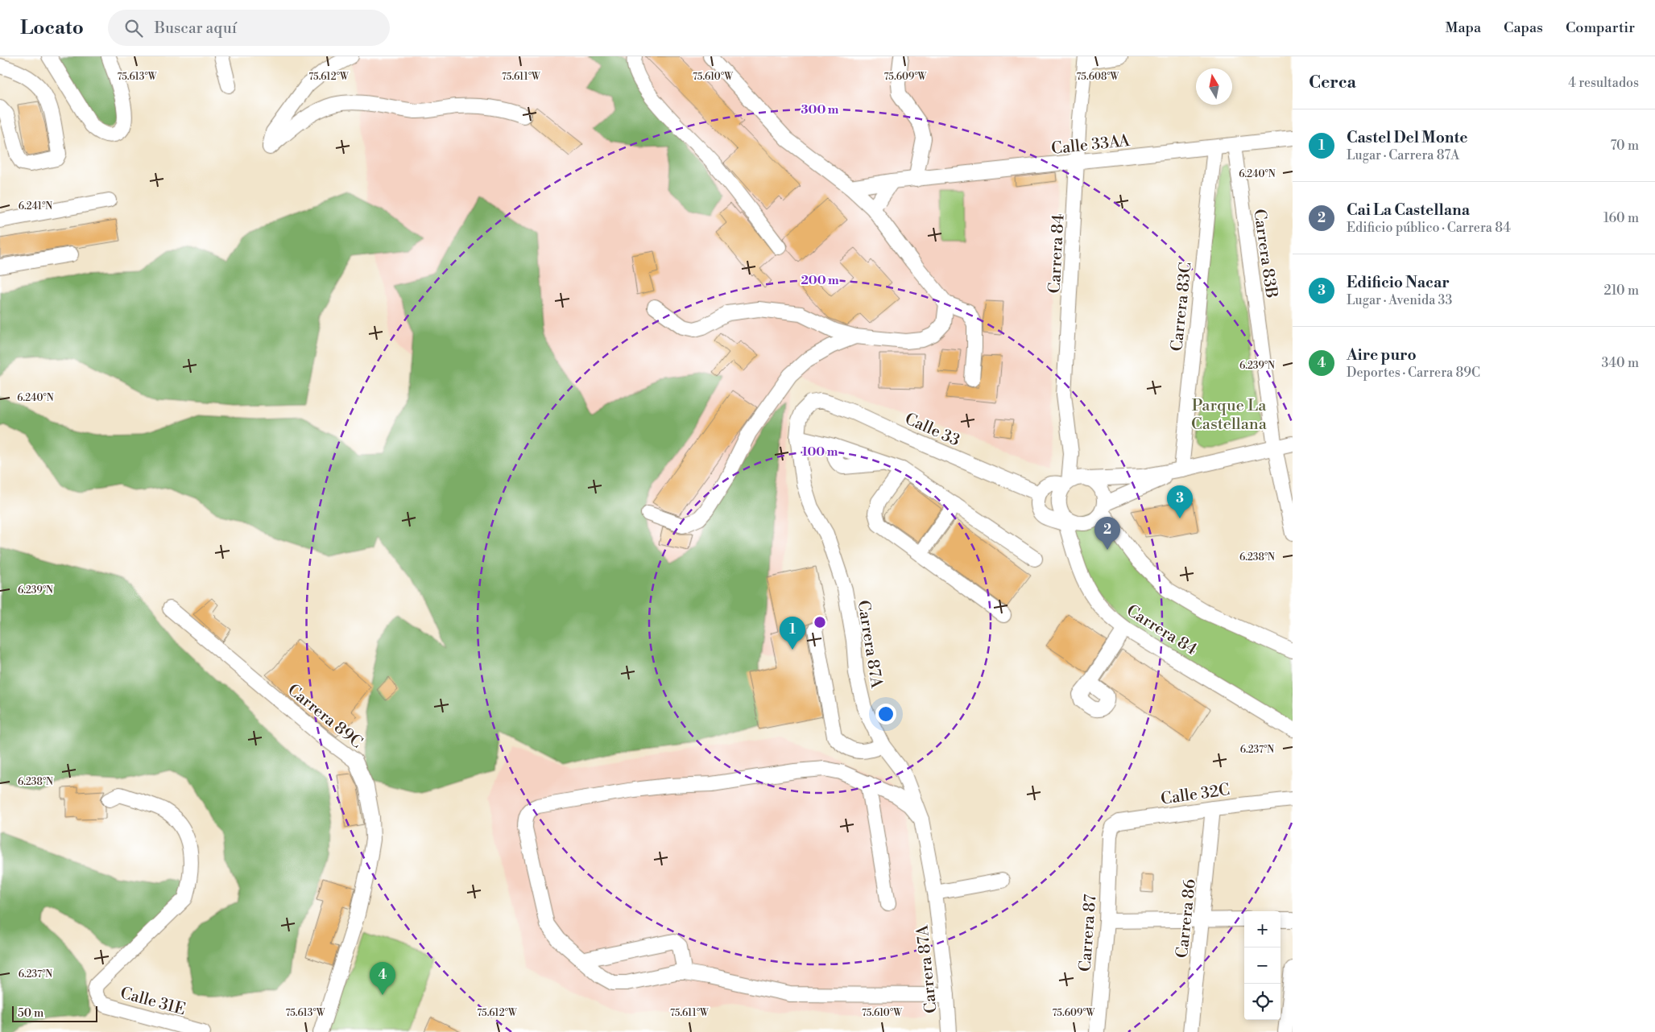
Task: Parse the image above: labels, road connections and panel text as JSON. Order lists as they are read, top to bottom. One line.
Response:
{"streets":{"street":["Calle 33AA","Carrera 84","Carrera 83B","Carrera 83C","Calle 33","Carrera 87A","Carrera 89C","Calle 32C","Carrera 86","Carrera 87","Calle 31E"]},"crossings":[["Calle 33AA","Carrera 84"],["Calle 33AA","Carrera 83B"],["Calle 33AA","Carrera 83C"],["Calle 33","Carrera 87A"],["Calle 32C","Carrera 86"],["Calle 32C","Carrera 87"]],"parks":["Parque La Castellana"],"scale_bar":"50 m","north":"top","page":{"header":"Locato","search":"Buscar aquí","nav":["Mapa","Capas","Compartir"],"heading":["Cerca","4 resultados"],"list":[{"mark":"1","name":"Castel Del Monte","note":"Lugar · Carrera 87A","value":"70 m"},{"mark":"2","name":"Cai La Castellana","note":"Edificio público · Carrera 84","value":"160 m"},{"mark":"3","name":"Edificio Nacar","note":"Lugar · Avenida 33","value":"210 m"},{"mark":"4","name":"Aire puro","note":"Deportes · Carrera 89C","value":"340 m"}],"pins":["3","2","1","4"],"map_buttons":["+","−"],"scale":"50 m"},"coordinates":["75.612°W","75.610°W","75.609°W","75.613°W","75.611°W","75.608°W","6.240°N","6.241°N","6.239°N","6.238°N","6.237°N"],"rings":["300 m","200 m","100 m"]}
